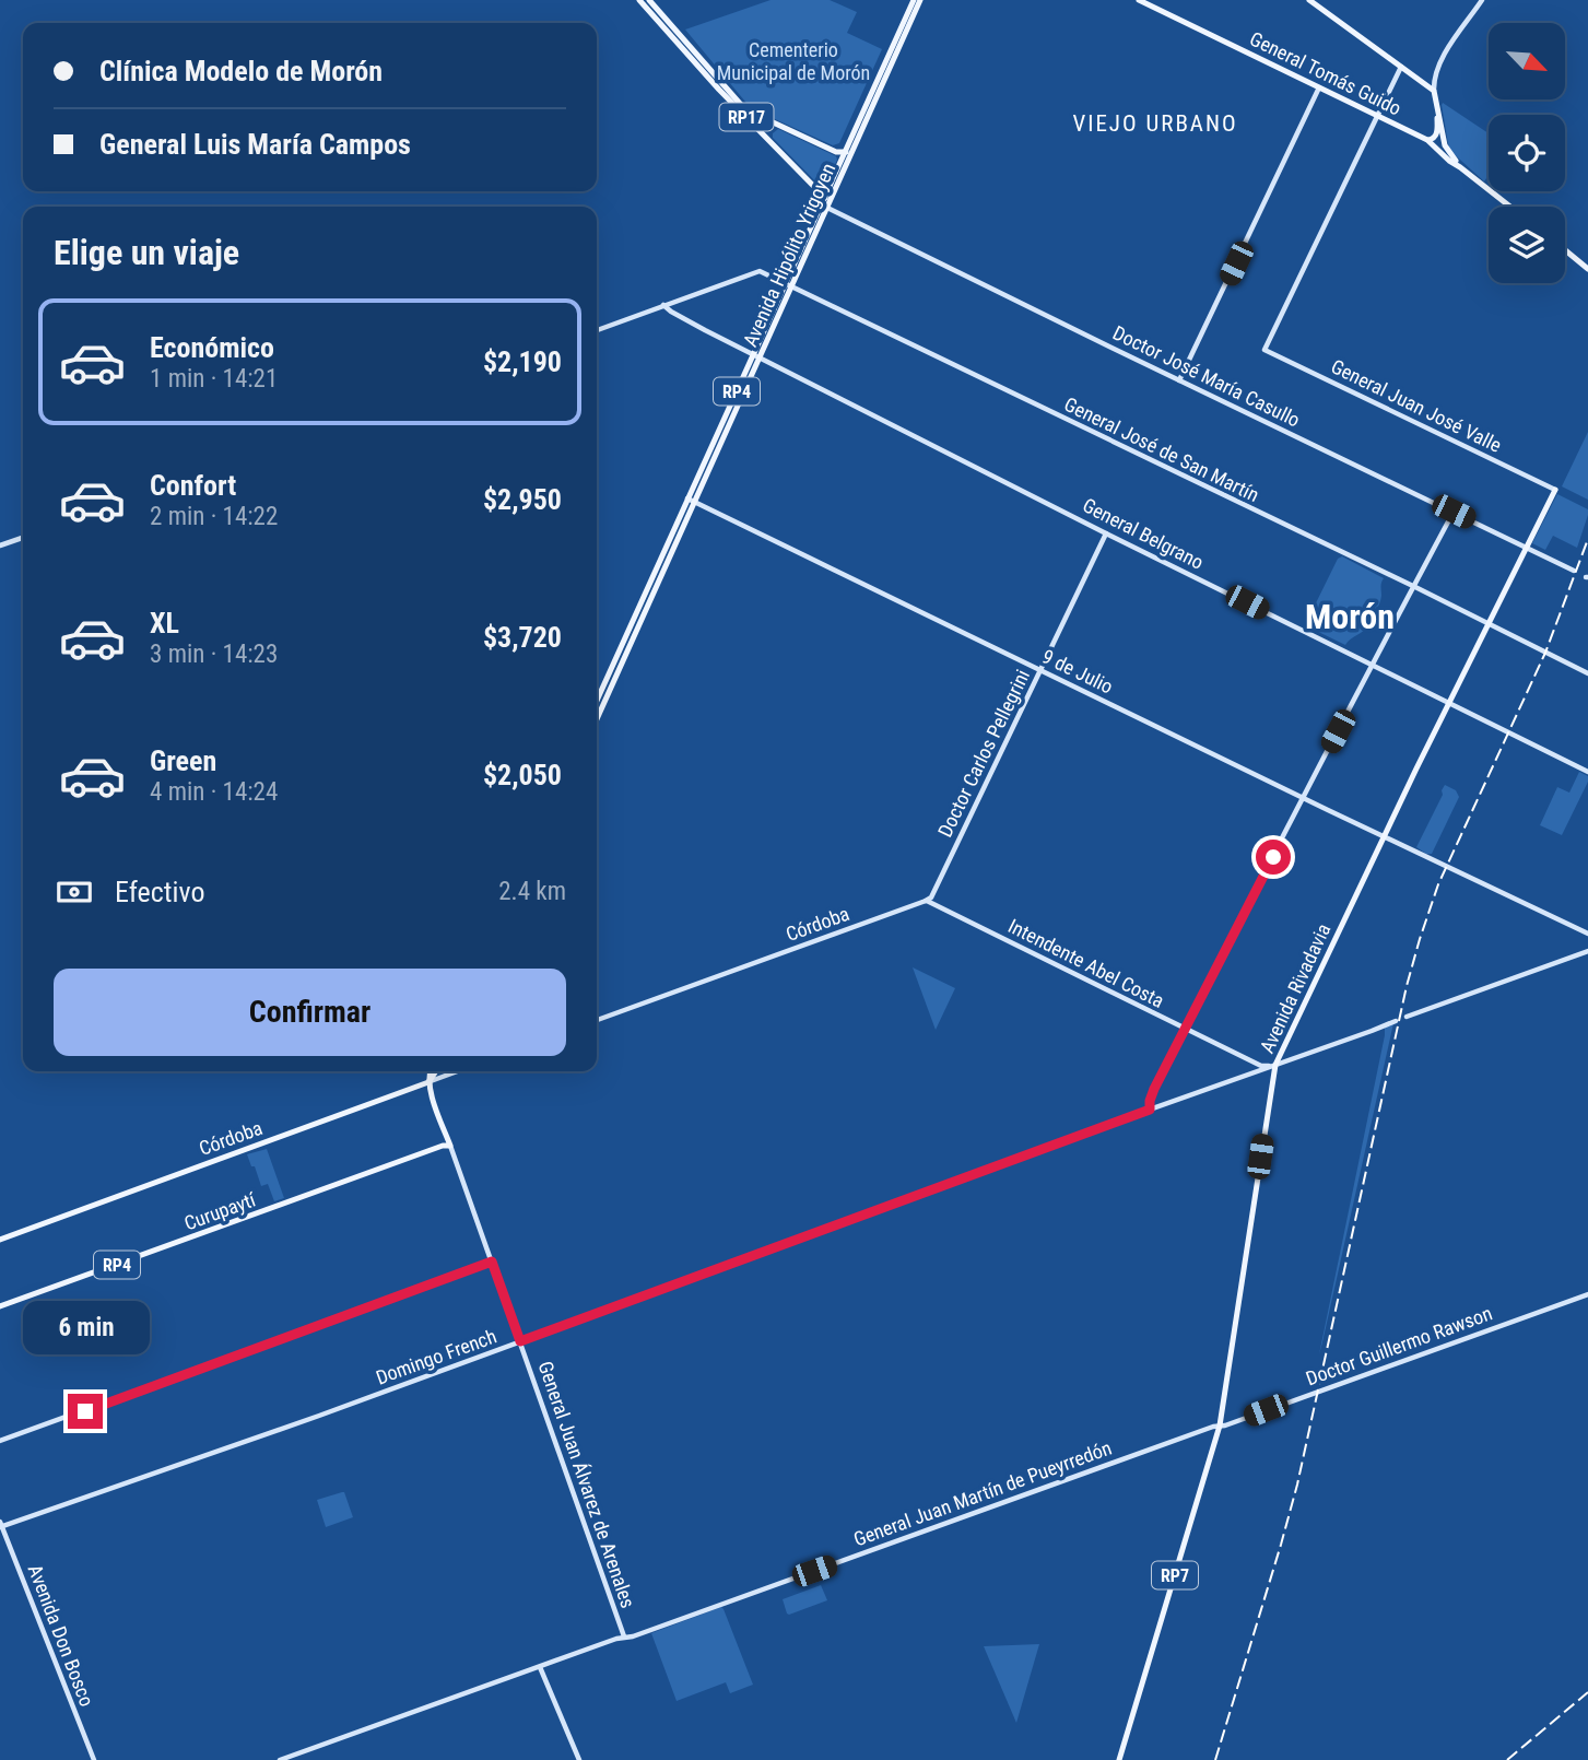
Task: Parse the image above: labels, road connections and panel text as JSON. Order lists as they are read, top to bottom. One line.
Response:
{"streets":{"main road":["General Tomás Guido","RP17","Avenida Hipólito Yrigoyen","RP4","Córdoba","Avenida Rivadavia","Curupaytí","General Juan Álvarez de Arenales","RP7"],"street":["Doctor José María Casullo","General Juan José Valle","General José de San Martín","General Belgrano","9 de Julio","Doctor Carlos Pellegrini","Intendente Abel Costa","Doctor Guillermo Rawson","Domingo French","General Juan Martín de Pueyrredón","Avenida Don Bosco"]},"crossings":[["General Tomás Guido","General Juan José Valle"],["General Tomás Guido","RP7"],["RP17","Avenida Hipólito Yrigoyen"],["RP17","Doctor José María Casullo"],["Avenida Hipólito Yrigoyen","Doctor José María Casullo"],["Avenida Hipólito Yrigoyen","General José de San Martín"],["Avenida Hipólito Yrigoyen","General Belgrano"],["Avenida Hipólito Yrigoyen","9 de Julio"],["Doctor José María Casullo","Avenida Rivadavia"],["General Juan José Valle","Avenida Rivadavia"],["General Juan José Valle","RP7"],["General José de San Martín","General Belgrano"],["General José de San Martín","Avenida Rivadavia"],["General Belgrano","Doctor Carlos Pellegrini"],["General Belgrano","Avenida Rivadavia"],["9 de Julio","Doctor Carlos Pellegrini"],["9 de Julio","Avenida Rivadavia"],["Doctor Carlos Pellegrini","Córdoba"],["Doctor Carlos Pellegrini","Intendente Abel Costa"],["Córdoba","Intendente Abel Costa"],["Córdoba","General Juan Álvarez de Arenales"],["Intendente Abel Costa","Avenida Rivadavia"],["Intendente Abel Costa","Domingo French"],["Avenida Rivadavia","Doctor Guillermo Rawson"],["Avenida Rivadavia","Domingo French"],["Avenida Rivadavia","General Juan Martín de Pueyrredón"],["Curupaytí","General Juan Álvarez de Arenales"],["Doctor Guillermo Rawson","General Juan Martín de Pueyrredón"],["Domingo French","General Juan Álvarez de Arenales"],["Domingo French","Avenida Don Bosco"],["General Juan Álvarez de Arenales","General Juan Martín de Pueyrredón"]],"districts":["VIEJO URBANO","Morón"],"parks":["Cementerio Municipal de Morón"],"north":"bottom right","page":{"banner":["Clínica Modelo de Morón","General Luis María Campos"],"heading":"Elige un viaje","list":[{"name":"Económico","note":"1 min · 14:21","value":"$2,190"},{"name":"Confort","note":"2 min · 14:22","value":"$2,950"},{"name":"XL","note":"3 min · 14:23","value":"$3,720"},{"name":"Green","note":"4 min · 14:24","value":"$2,050"}],"pay":["Efectivo","2.4 km"],"buttons":"Confirmar","bubble":"6 min"}}
